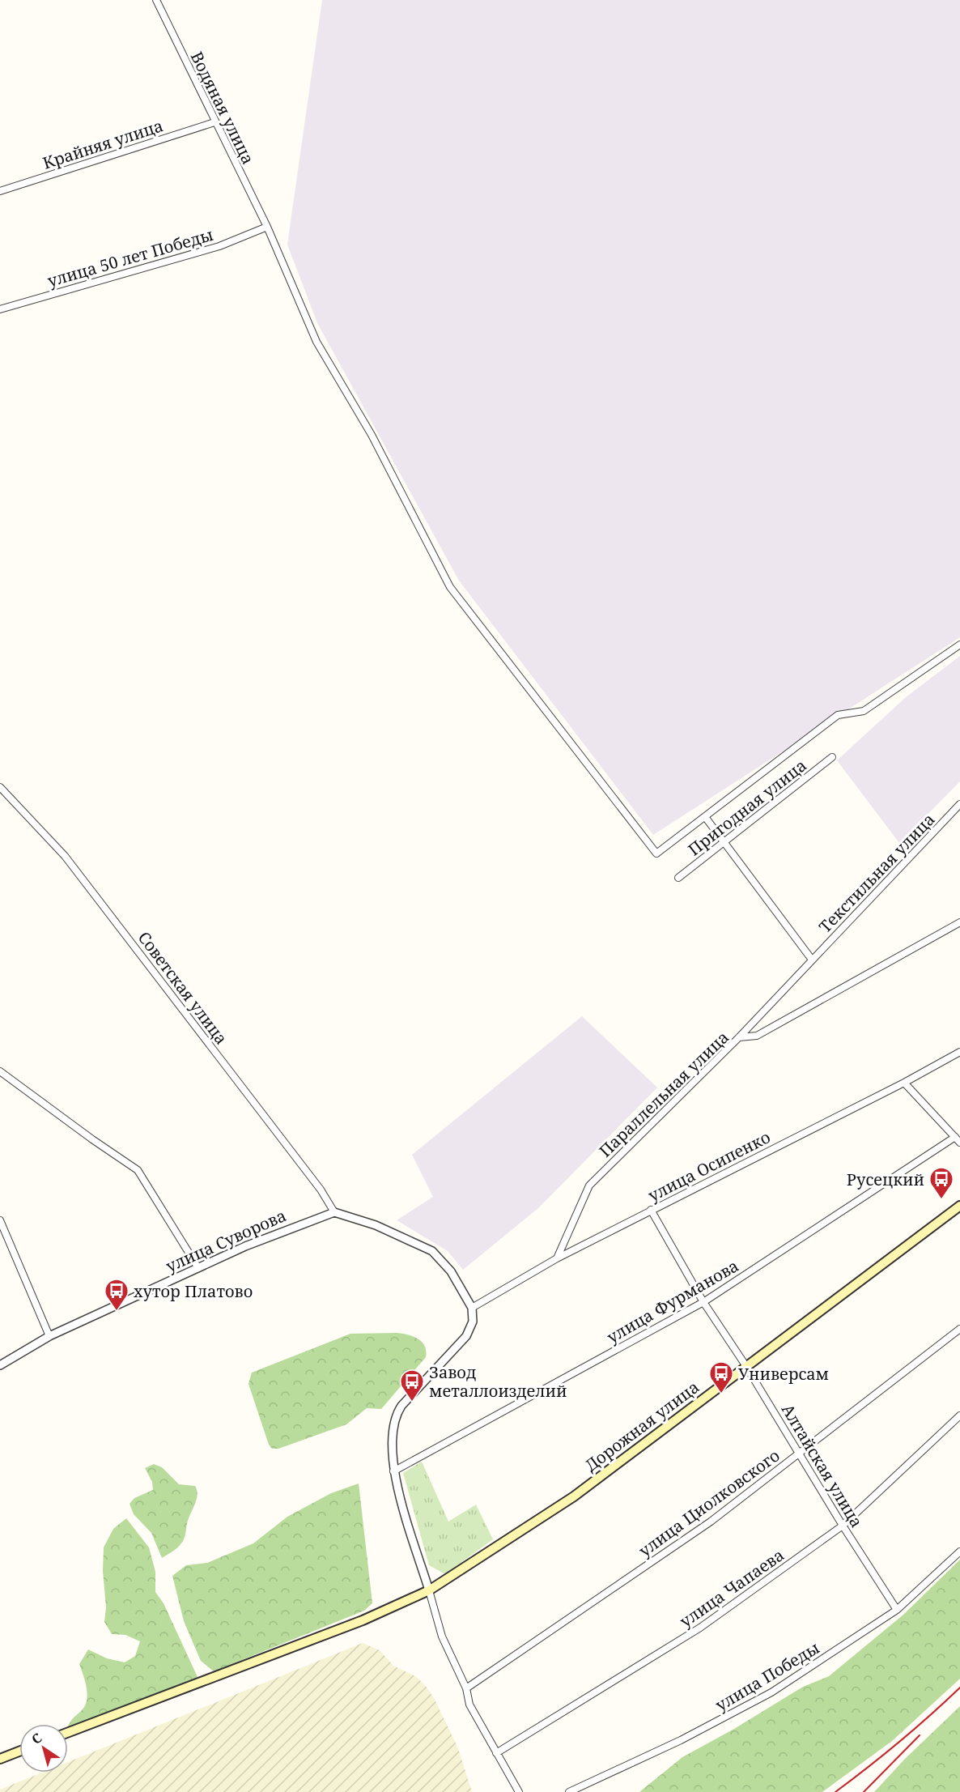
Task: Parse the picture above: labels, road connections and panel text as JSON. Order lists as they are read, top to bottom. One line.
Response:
{"streets":{"main road":["Дорожная улица"],"street":["Водяная улица","Крайняя улица","улица 50 лет Победы","Пригодная улица","Текстильная улица","Советская улица","Параллельная улица","улица Осипенко","улица Суворова","улица Фурманова","Алтайская улица","улица Циолковского","улица Чапаева","улица Победы"]},"crossings":[["Водяная улица","Крайняя улица"],["Водяная улица","улица 50 лет Победы"],["Текстильная улица","Параллельная улица"],["Советская улица","улица Суворова"],["Параллельная улица","улица Осипенко"],["улица Осипенко","Алтайская улица"],["улица Фурманова","Алтайская улица"],["Дорожная улица","Алтайская улица"],["Алтайская улица","улица Циолковского"],["Алтайская улица","улица Чапаева"],["Алтайская улица","улица Победы"]],"places":{"bus stop":["Русецкий","хутор Платово","Универсам","Завод металлоизделий"]},"north":"top left"}
